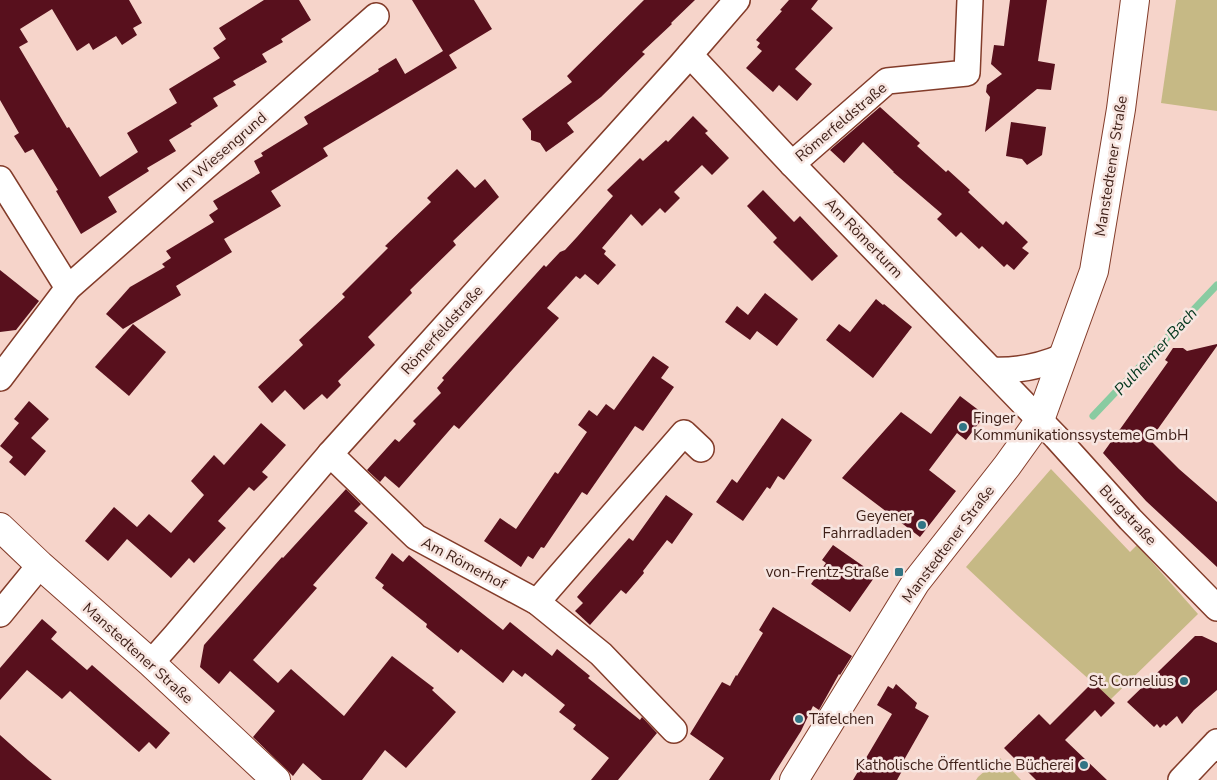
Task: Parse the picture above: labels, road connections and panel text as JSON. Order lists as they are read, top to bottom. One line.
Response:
{"streets":{"street":["Römerfeldstraße","Im Wiesengrund","Manstedtener Straße","Am Römerturm","Burgstraße","Am Römerhof"]},"crossings":[["Römerfeldstraße","Manstedtener Straße"],["Römerfeldstraße","Am Römerturm"],["Römerfeldstraße","Am Römerhof"],["Manstedtener Straße","Am Römerturm"],["Manstedtener Straße","Burgstraße"],["Am Römerturm","Burgstraße"]],"water":["Pulheimer Bach"],"places":{"other":["Finger Kommunikationssysteme GmbH","Geyener Fahrradladen","St. Cornelius","Täfelchen","Katholische Öffentliche Bücherei"],"transit":["von-Frentz-Straße"]}}
